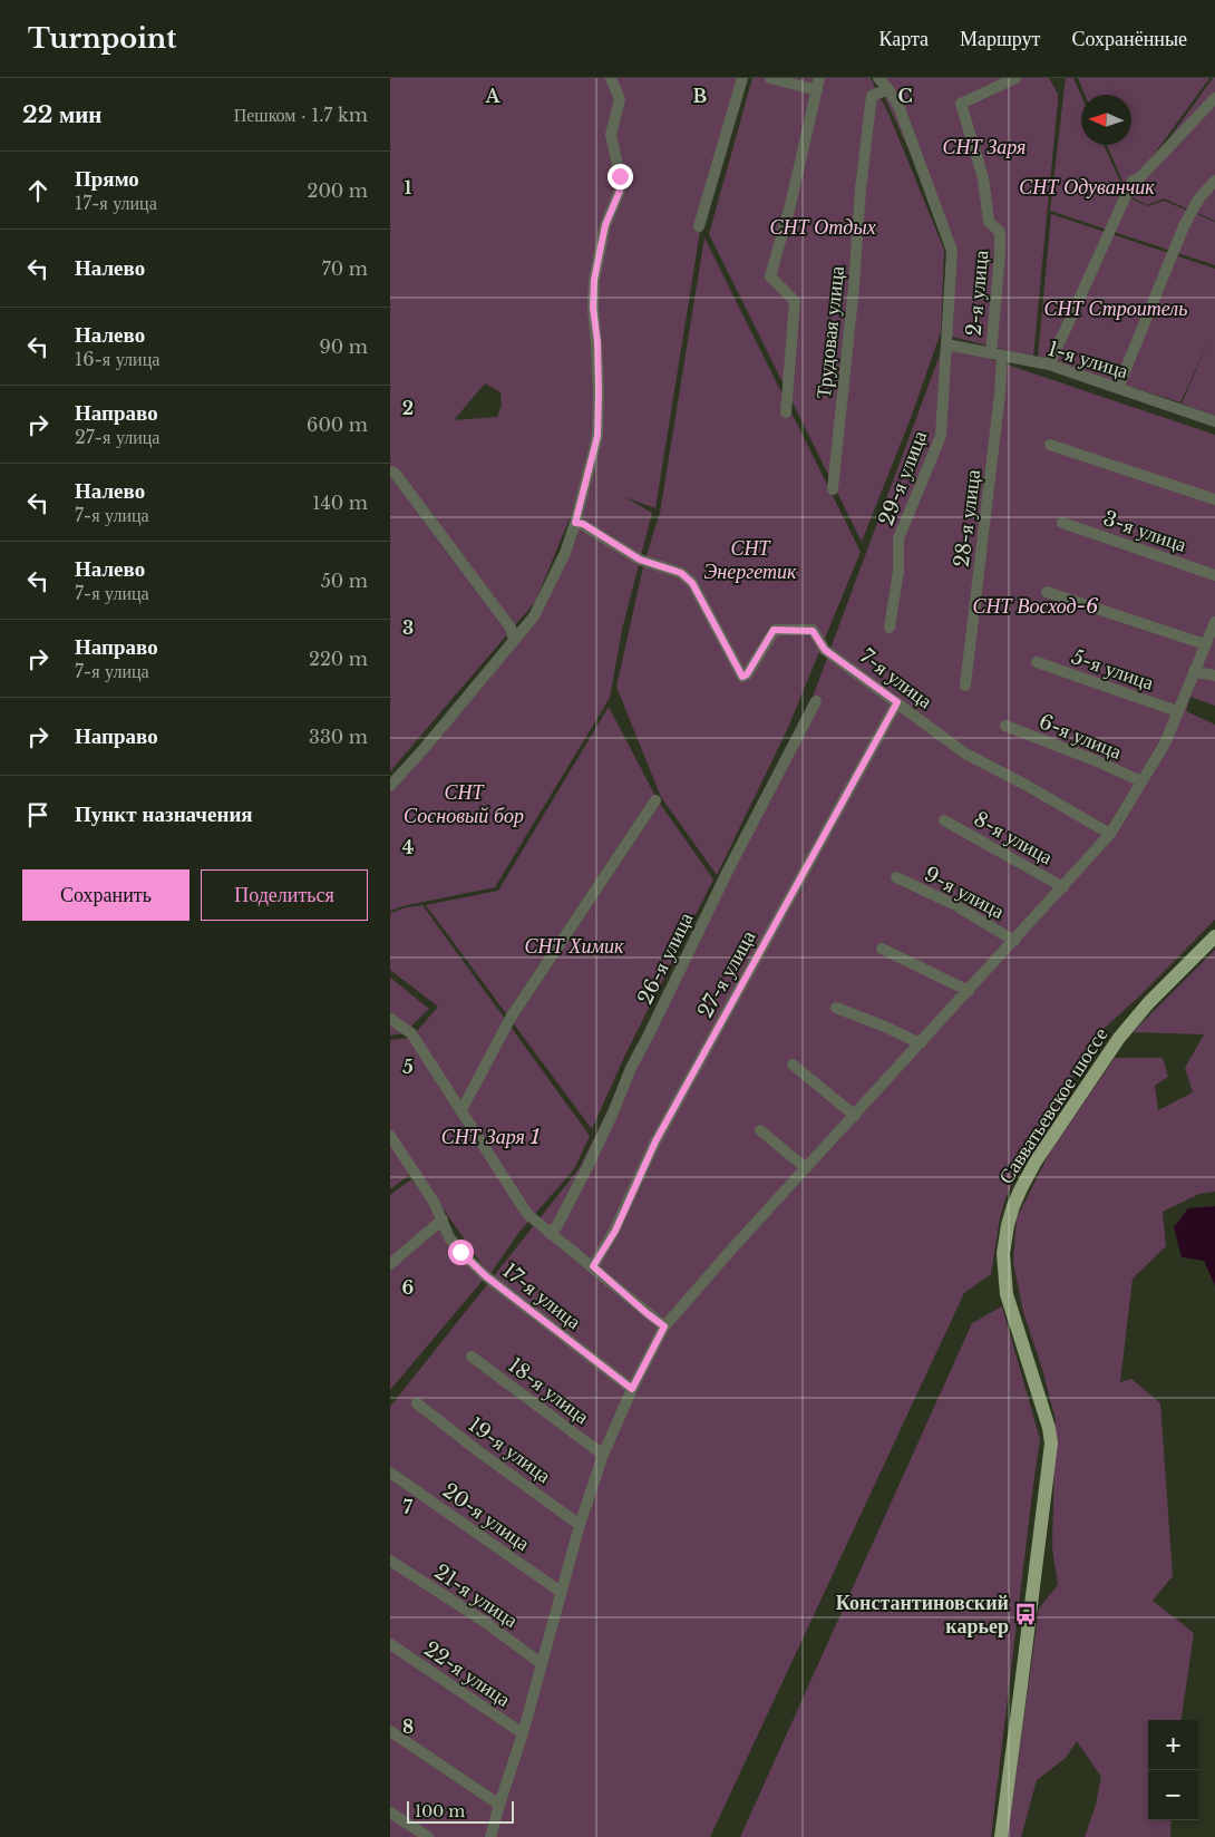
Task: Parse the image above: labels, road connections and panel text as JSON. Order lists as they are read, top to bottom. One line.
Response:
{"streets":{"main road":["Савватьевское шоссе"],"street":["2-я улица","Трудовая улица","1-я улица","29-я улица","28-я улица","3-я улица","5-я улица","7-я улица","6-я улица","8-я улица","9-я улица","26-я улица","27-я улица","17-я улица","18-я улица","19-я улица","20-я улица","21-я улица","22-я улица"]},"crossings":[["2-я улица","1-я улица"],["2-я улица","28-я улица"],["Трудовая улица","29-я улица"],["1-я улица","29-я улица"],["1-я улица","28-я улица"],["7-я улица","27-я улица"]],"parks":["СНТ Заря","СНТ Одуванчик","СНТ Отдых","СНТ Строитель","СНТ Энергетик","СНТ Восход-6","СНТ Сосновый бор","СНТ Химик","СНТ Заря 1"],"places":{"bus stop":["Константиновский карьер"]},"scale_bar":"100 m","north":"left","page":{"header":"Turnpoint","nav":["Карта","Маршрут","Сохранённые"],"heading":["22 мин","Пешком · 1.7 km"],"list":[["Прямо","17-я улица","200 m"],["Налево","70 m"],["Налево","16-я улица","90 m"],["Направо","27-я улица","600 m"],["Налево","7-я улица","140 m"],["Налево","7-я улица","50 m"],["Направо","7-я улица","220 m"],["Направо","330 m"],"Пункт назначения"],"buttons":["Сохранить","Поделиться"],"map_buttons":["+","−"],"scale":"100 m"},"grid":{"columns":["A","B","C"],"rows":["1","2","3","4","5","6","7","8"]}}
